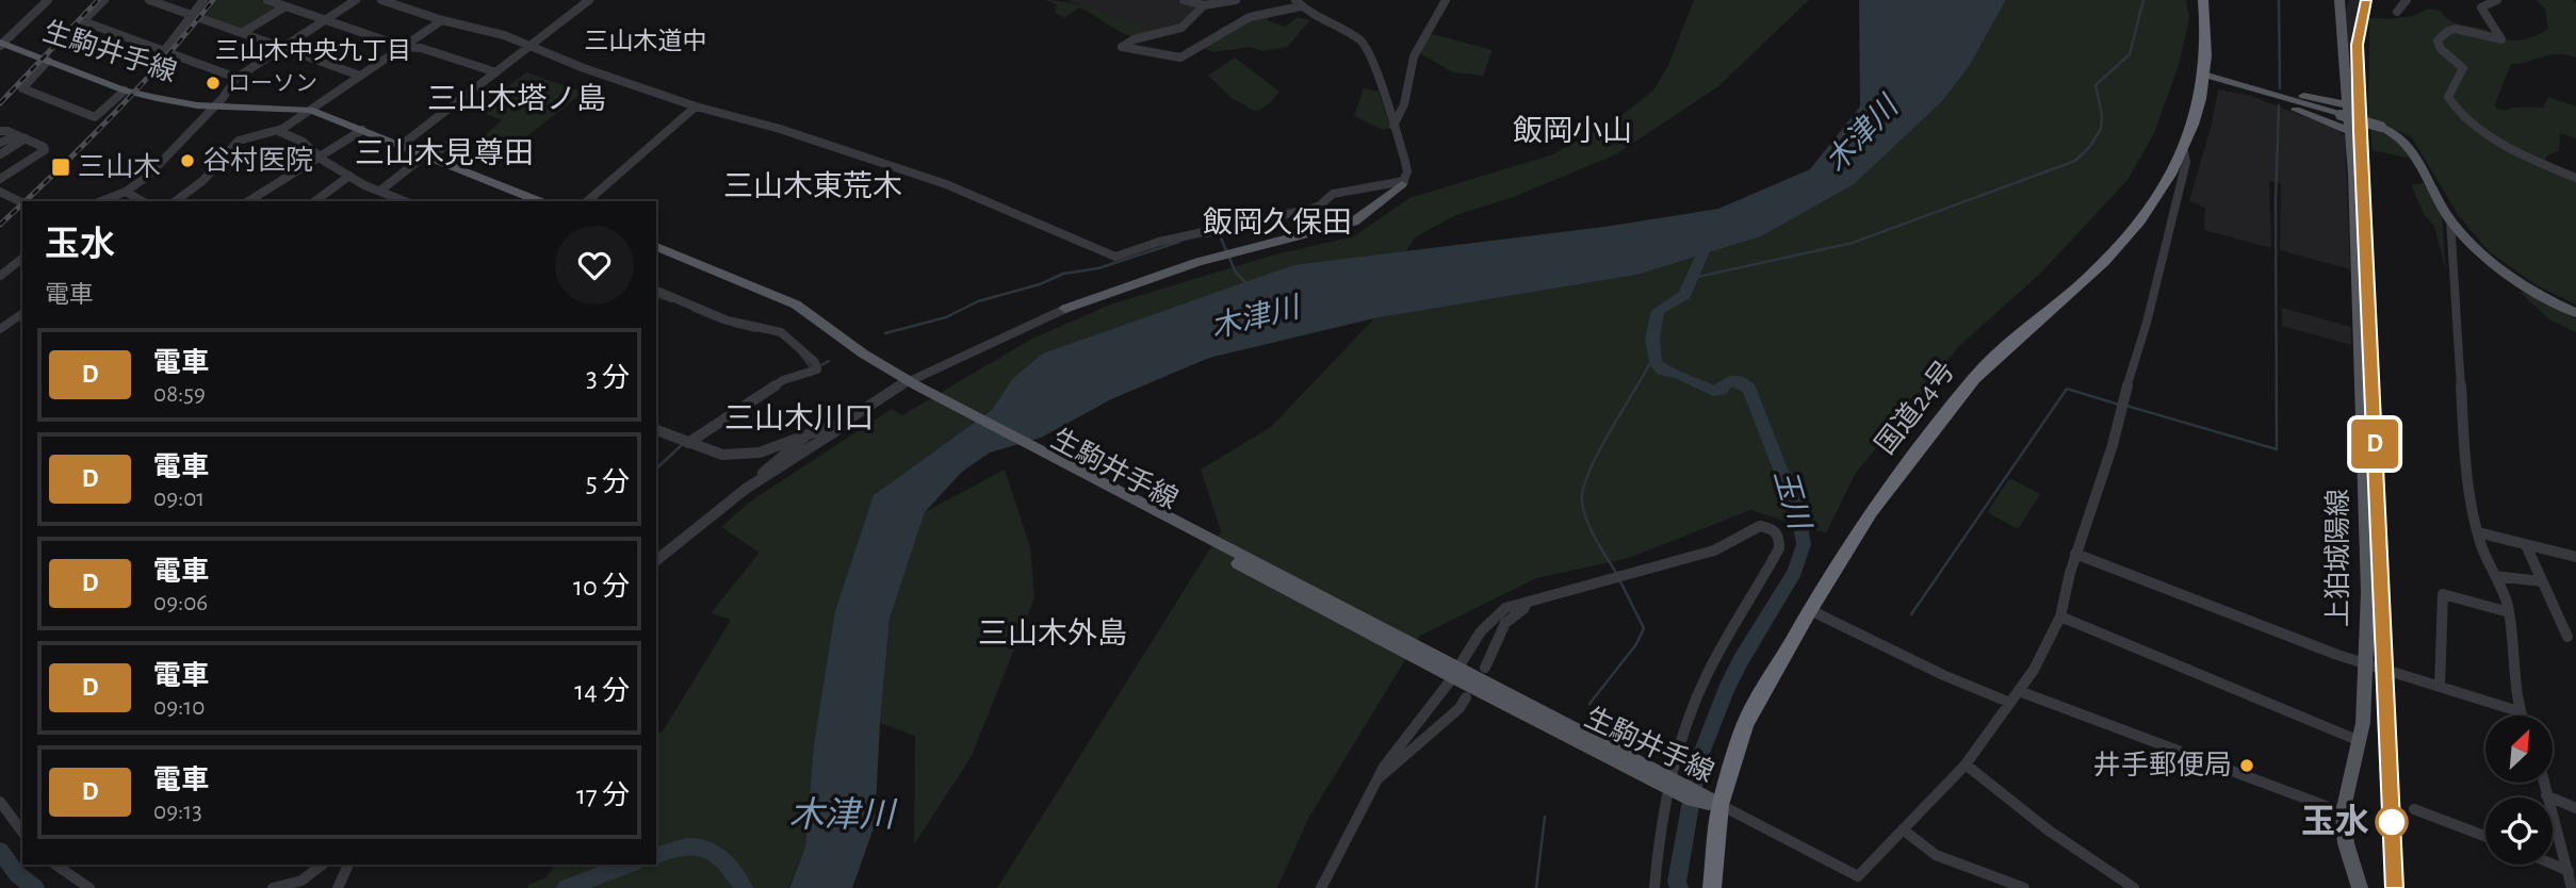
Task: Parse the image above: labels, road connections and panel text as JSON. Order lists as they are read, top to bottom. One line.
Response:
{"streets":{"highway":["国道24号"],"main road":["生駒井手線","上狛城陽線"]},"crossings":[["生駒井手線","国道24号"]],"districts":["三山木道中","三山木中央九丁目","三山木塔ノ島","飯岡小山","三山木見尊田","三山木東荒木","飯岡久保田","三山木川口","三山木外島"],"water":["木津川","玉川"],"places":{"other":["ローソン","谷村医院","井手郵便局","玉水"],"transit":["三山木"]},"north":"top right","page":{"on_map":"D","heading":["玉水","電車"],"list":[{"mark":"D","name":"電車","note":"08:59","value":"3 分"},{"mark":"D","name":"電車","note":"09:01","value":"5 分"},{"mark":"D","name":"電車","note":"09:06","value":"10 分"},{"mark":"D","name":"電車","note":"09:10","value":"14 分"},{"mark":"D","name":"電車","note":"09:13","value":"17 分"}]}}
